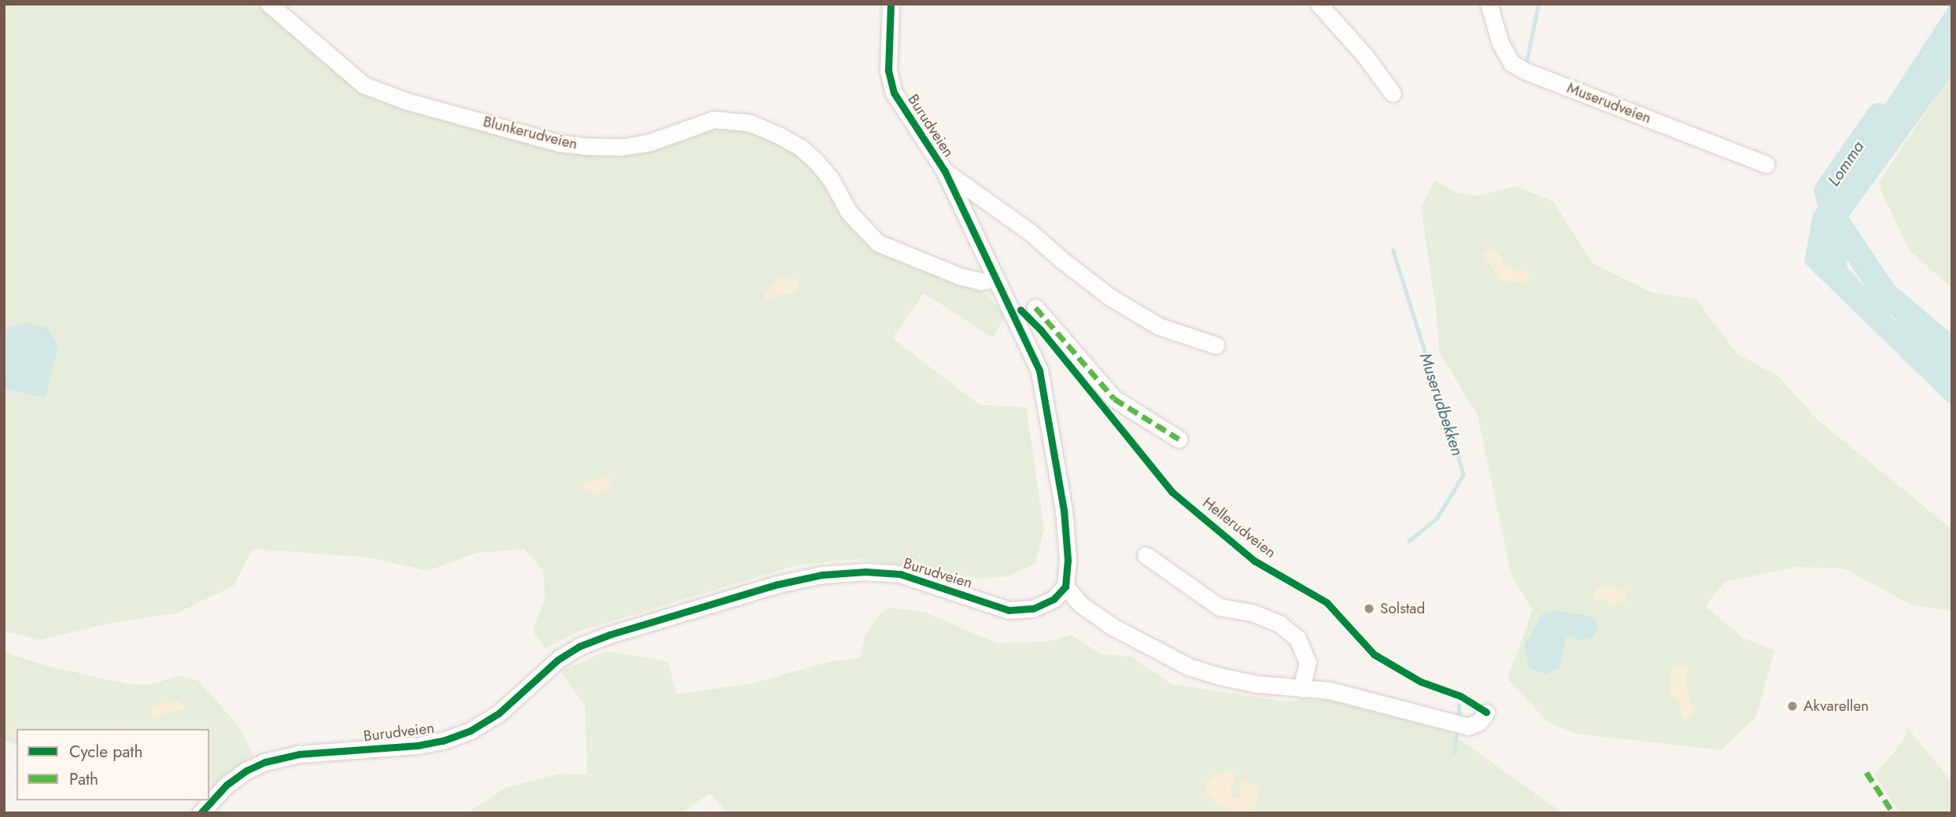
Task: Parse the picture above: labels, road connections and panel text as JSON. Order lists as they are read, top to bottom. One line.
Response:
{"streets":{"street":["Muserudveien","Burudveien","Blunkerudveien"],"cycle path":["Hellerudveien"]},"crossings":[["Burudveien","Blunkerudveien"]],"water":["Lomma","Muserudbekken"],"places":["Solstad","Akvarellen"],"legend":["Cycle path","Path"]}
